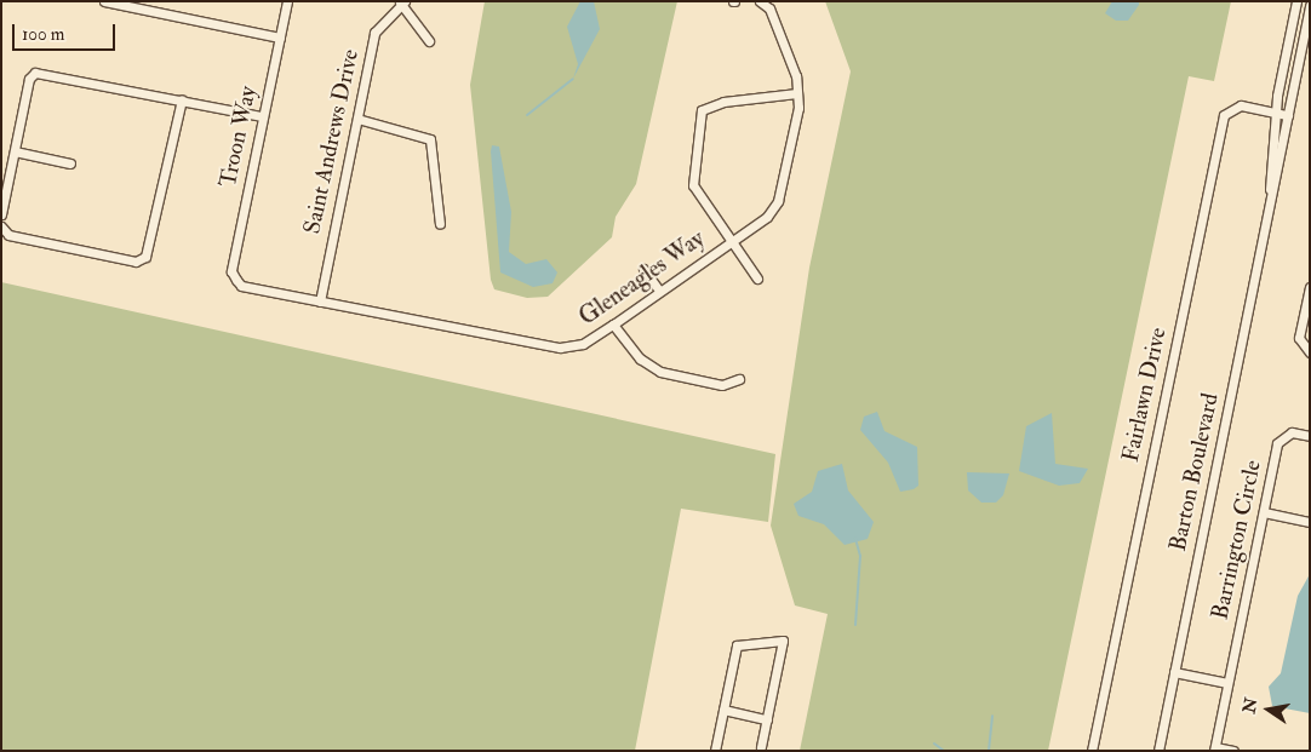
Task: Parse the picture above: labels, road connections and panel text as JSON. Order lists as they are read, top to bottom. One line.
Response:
{"streets":{"street":["Troon Way","Saint Andrews Drive","Gleneagles Way","Fairlawn Drive","Barton Boulevard","Barrington Circle"]},"crossings":[["Troon Way","Gleneagles Way"],["Saint Andrews Drive","Gleneagles Way"],["Fairlawn Drive","Barton Boulevard"]],"scale_bar":"100 m","north":"left"}
